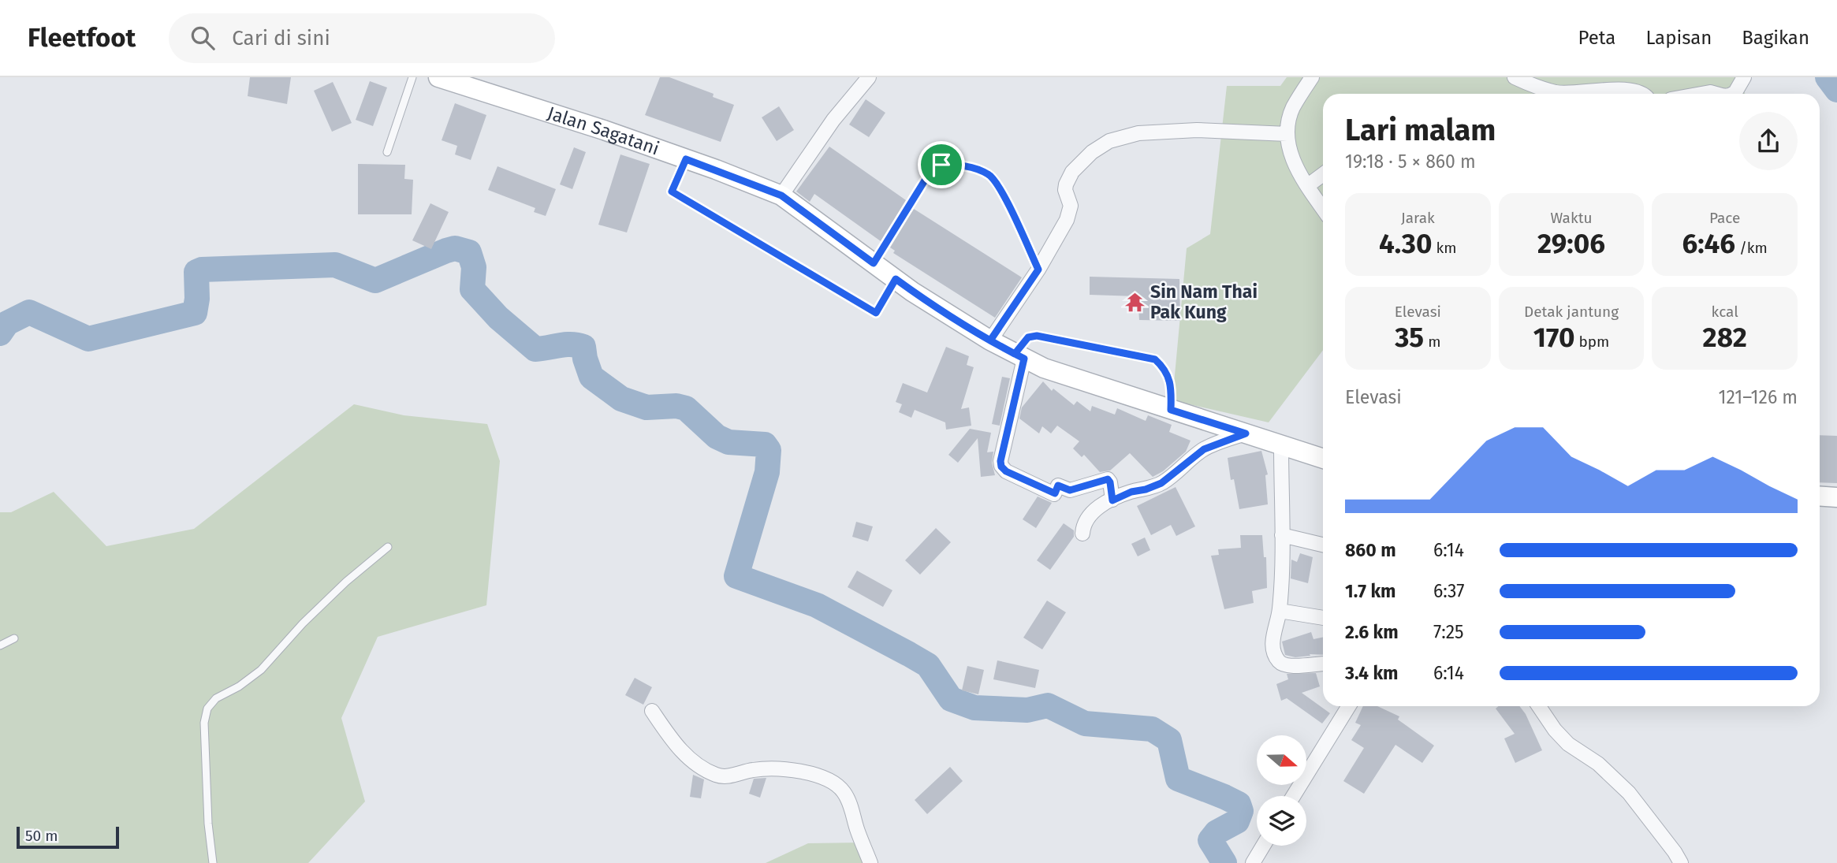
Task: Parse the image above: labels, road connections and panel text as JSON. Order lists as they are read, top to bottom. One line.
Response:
{"streets":{"street":["Jalan Sagatani"]},"places":{"temple":["Sin Nam Thai Pak Kung"]},"scale_bar":"50 m","north":"right","page":{"header":"Fleetfoot","search":"Cari di sini","nav":["Peta","Lapisan","Bagikan"],"heading":["Lari malam","19:18 · 5 × 860 m"],"stats":[["Jarak","4.30 km"],["Waktu","29:06"],["Pace","6:46 /km"],["Elevasi","35 m"],["Detak jantung","170 bpm"],["kcal","282"]],"chart":["Elevasi","121–126 m"],"list":[{"name":"860 m","note":"6:14"},{"name":"1.7 km","note":"6:37"},{"name":"2.6 km","note":"7:25"},{"name":"3.4 km","note":"6:14"}],"scale":"50 m"}}
